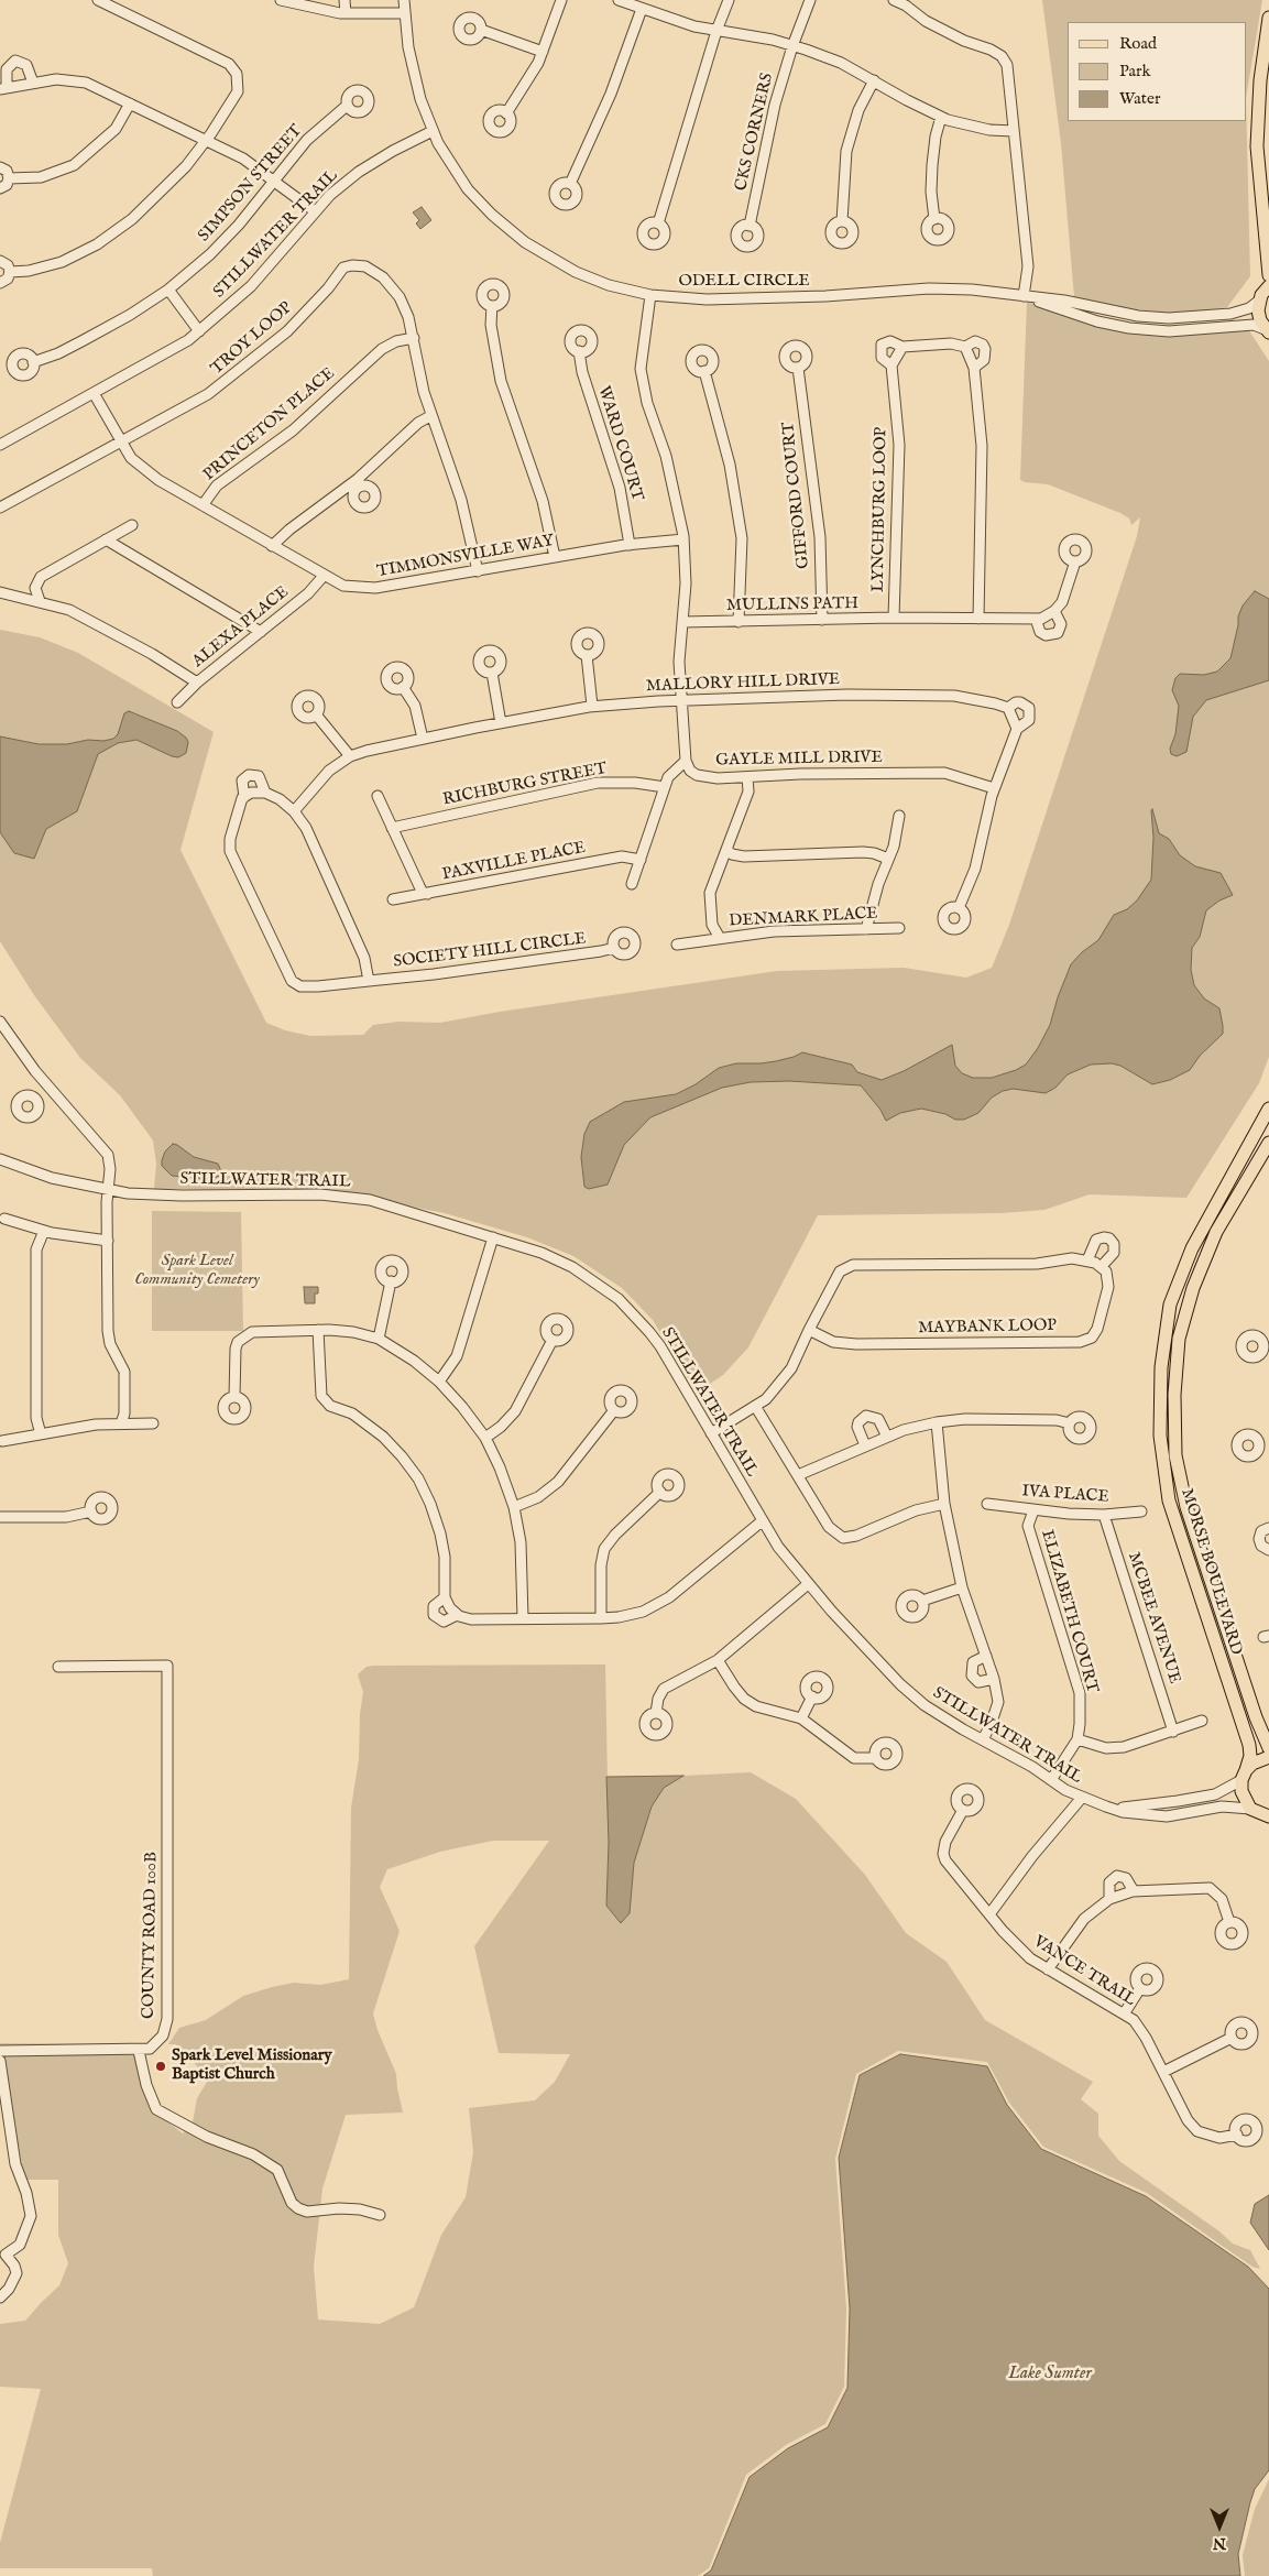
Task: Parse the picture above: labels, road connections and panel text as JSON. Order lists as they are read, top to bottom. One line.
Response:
{"streets":{"main road":["MORSE BOULEVARD"],"street":["CKS CORNERS","SIMPSON STREET","STILLWATER TRAIL","ODELL CIRCLE","TROY LOOP","PRINCETON PLACE","WARD COURT","GIFFORD COURT","LYNCHBURG LOOP","TIMMONSVILLE WAY","MULLINS PATH","ALEXA PLACE","MALLORY HILL DRIVE","GAYLE MILL DRIVE","RICHBURG STREET","PAXVILLE PLACE","DENMARK PLACE","SOCIETY HILL CIRCLE","MAYBANK LOOP","IVA PLACE","ELIZABETH COURT","MCBEE AVENUE","COUNTY ROAD 100B","VANCE TRAIL"]},"crossings":[["STILLWATER TRAIL","ODELL CIRCLE"],["STILLWATER TRAIL","TIMMONSVILLE WAY"],["STILLWATER TRAIL","MORSE BOULEVARD"],["STILLWATER TRAIL","ELIZABETH COURT"],["TROY LOOP","PRINCETON PLACE"],["TROY LOOP","TIMMONSVILLE WAY"],["PRINCETON PLACE","TIMMONSVILLE WAY"],["WARD COURT","TIMMONSVILLE WAY"],["GIFFORD COURT","MULLINS PATH"],["LYNCHBURG LOOP","MULLINS PATH"],["TIMMONSVILLE WAY","ALEXA PLACE"],["MALLORY HILL DRIVE","SOCIETY HILL CIRCLE"],["IVA PLACE","ELIZABETH COURT"],["IVA PLACE","MCBEE AVENUE"]],"water":["Lake Sumter"],"parks":["Spark Level Community Cemetery"],"places":["Spark Level Missionary Baptist Church"],"legend":["Road","Park","Water"],"north":"bottom"}
